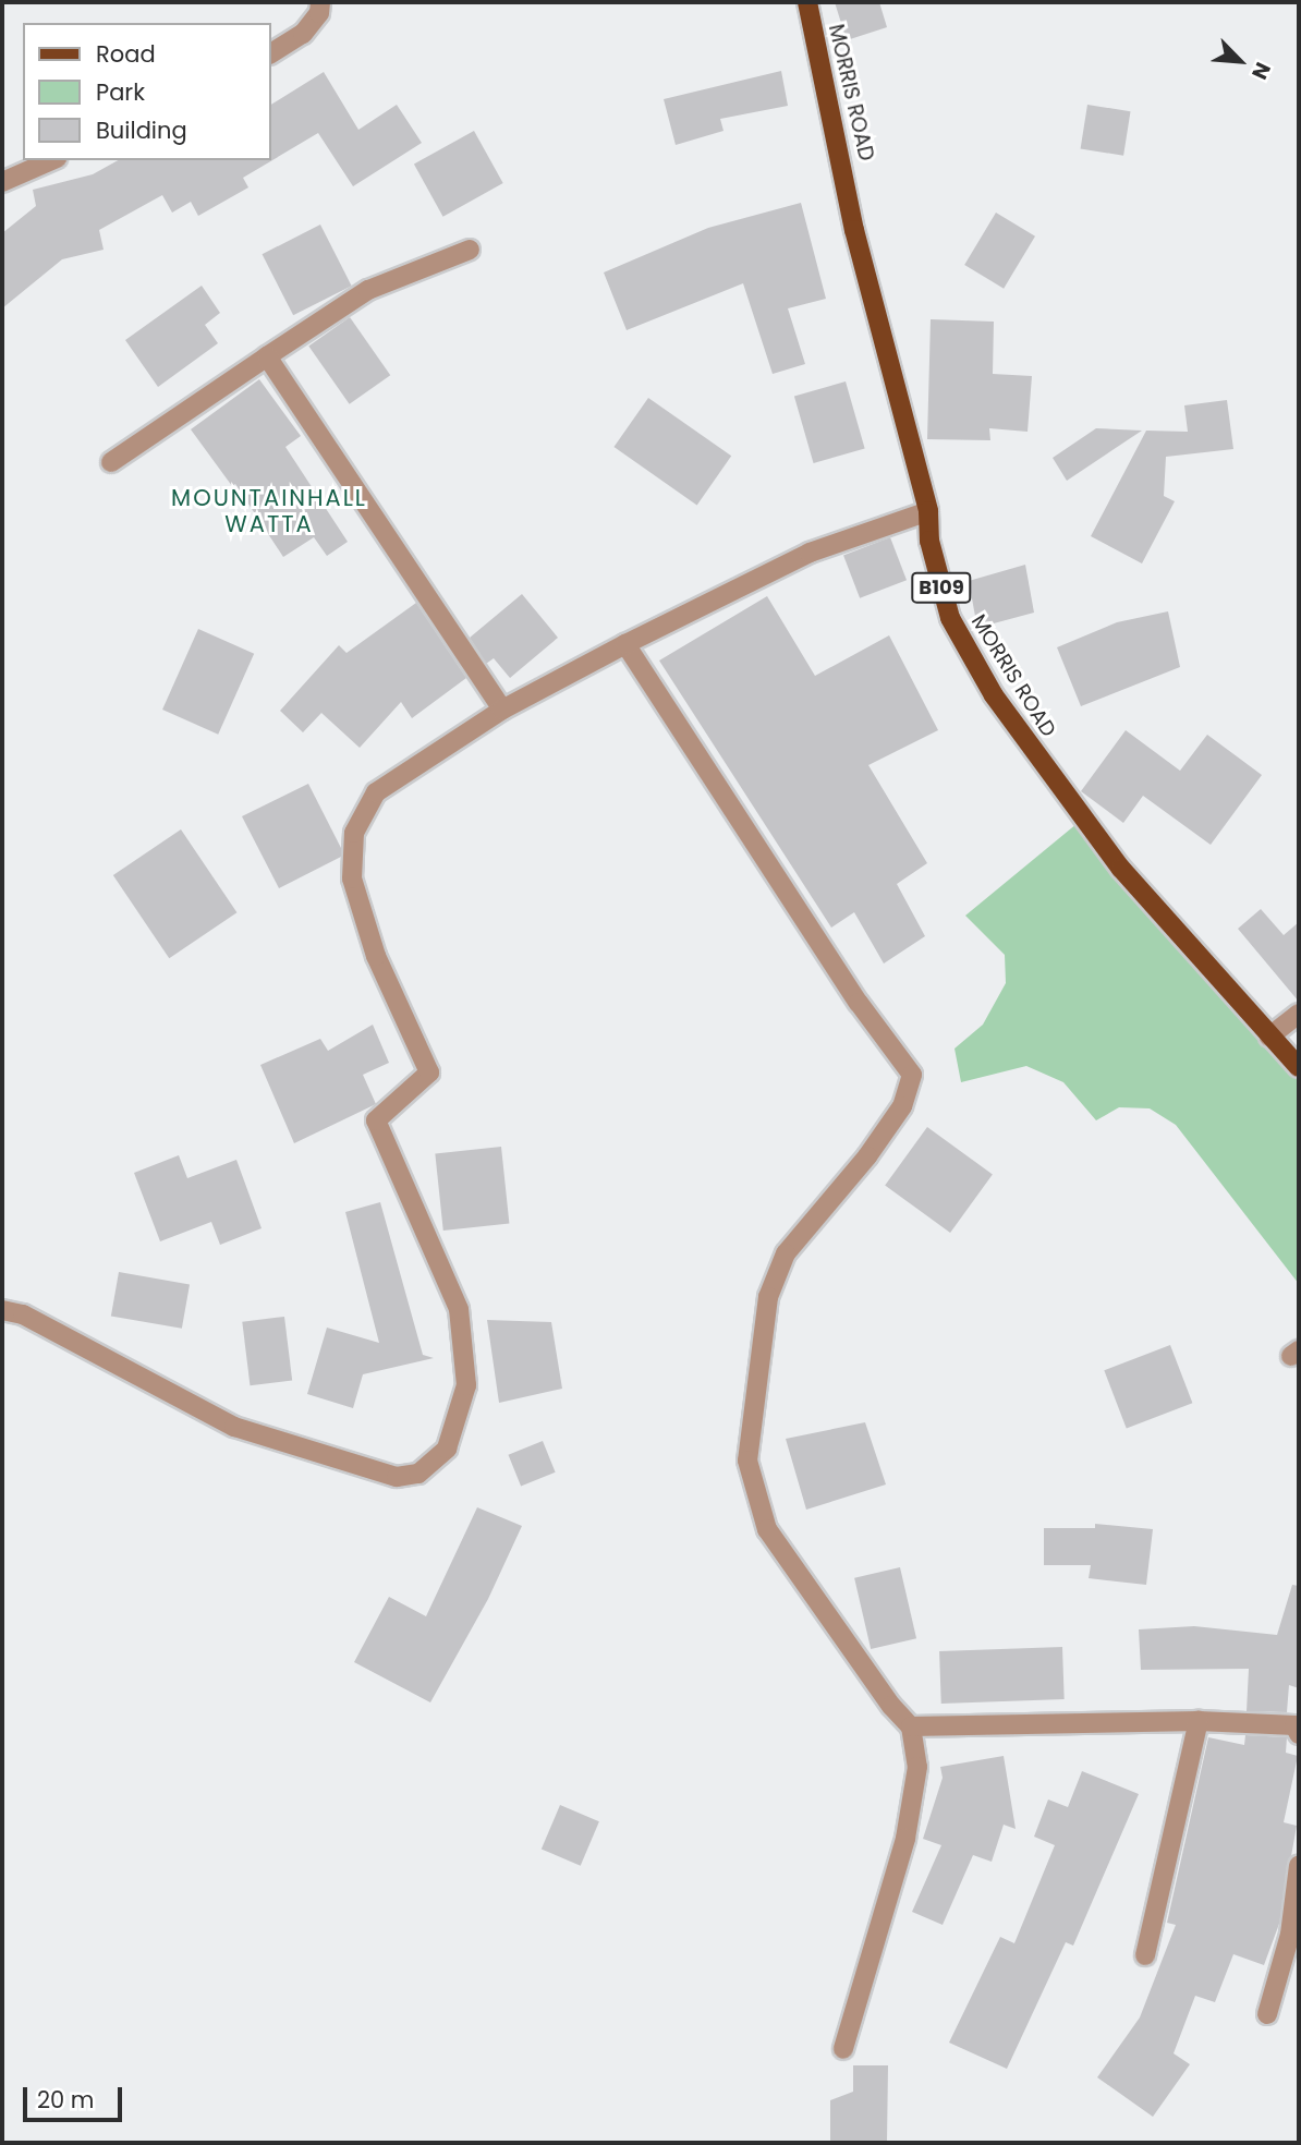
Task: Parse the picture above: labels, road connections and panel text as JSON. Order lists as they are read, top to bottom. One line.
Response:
{"streets":{"main road":["MORRIS ROAD","B109"]},"districts":["MOUNTAINHALL WATTA"],"legend":["Road","Park","Building"],"scale_bar":"20 m","north":"bottom right"}
